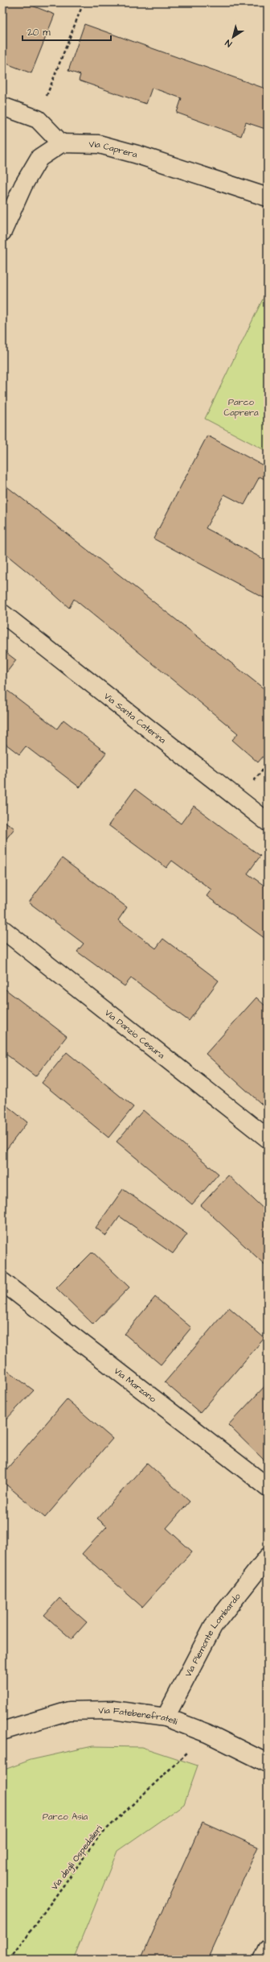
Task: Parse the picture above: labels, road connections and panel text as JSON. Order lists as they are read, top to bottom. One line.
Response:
{"streets":{"street":["Via Caprera","Via Santa Caterina","Via Danzio Cesura","Via Marzano","Via Piemonte Lombardo","Via Fatebenefratelli"],"path":["Via degli Ospedalieri"]},"crossings":[["Via Piemonte Lombardo","Via Fatebenefratelli"],["Via Fatebenefratelli","Via degli Ospedalieri"]],"parks":["Parco Caprera","Parco Asia"],"scale_bar":"20 m","north":"bottom left"}
